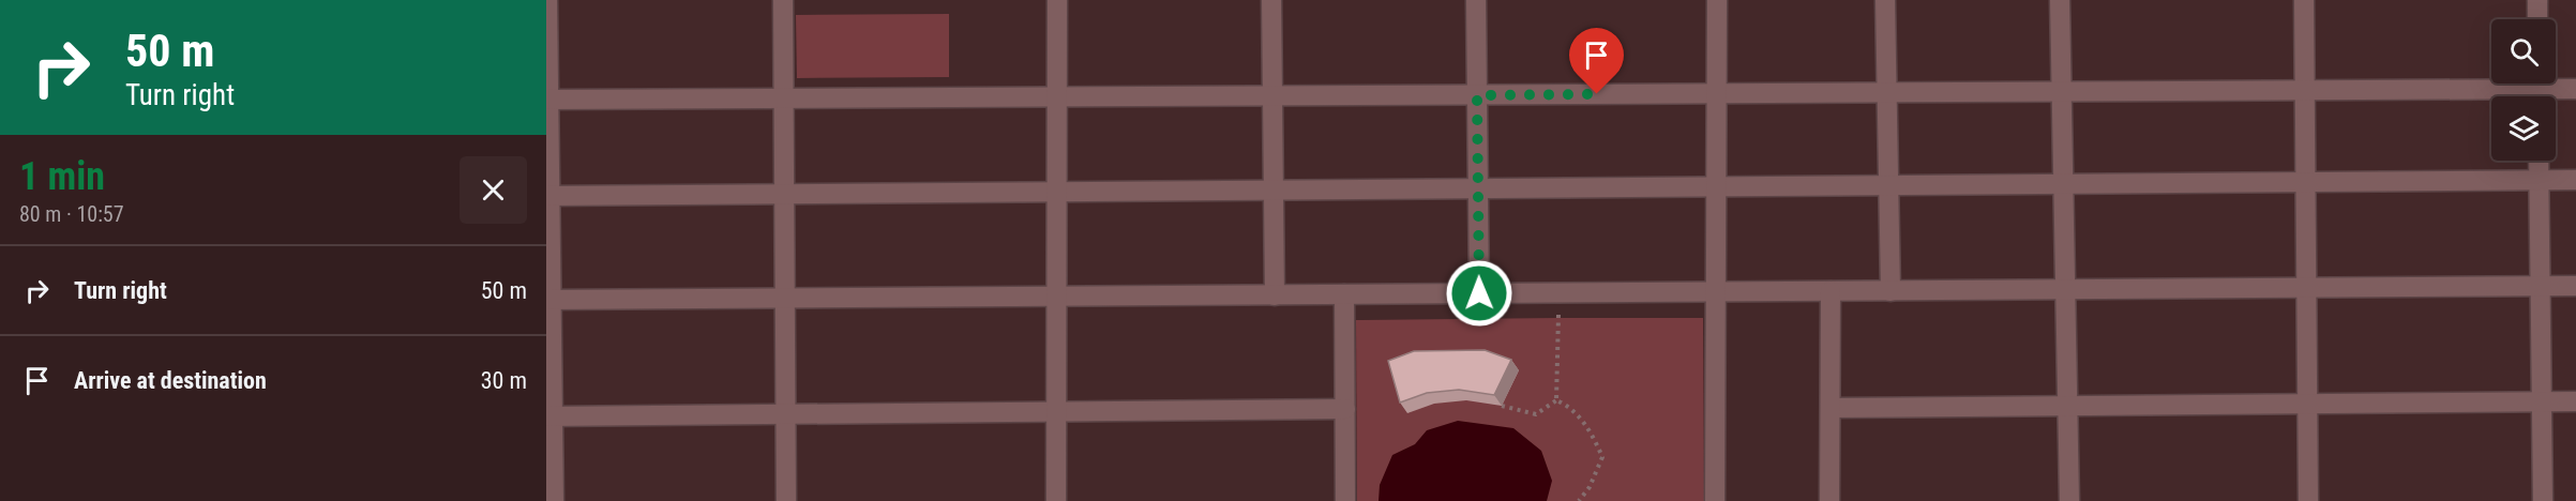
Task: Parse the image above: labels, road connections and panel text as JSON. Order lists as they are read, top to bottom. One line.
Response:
{"page":{"turn":["50 m","Turn right"],"heading":["1 min","80 m · 10:57"],"list":[{"name":"Turn right","value":"50 m"},{"name":"Arrive at destination","value":"30 m"}]}}
